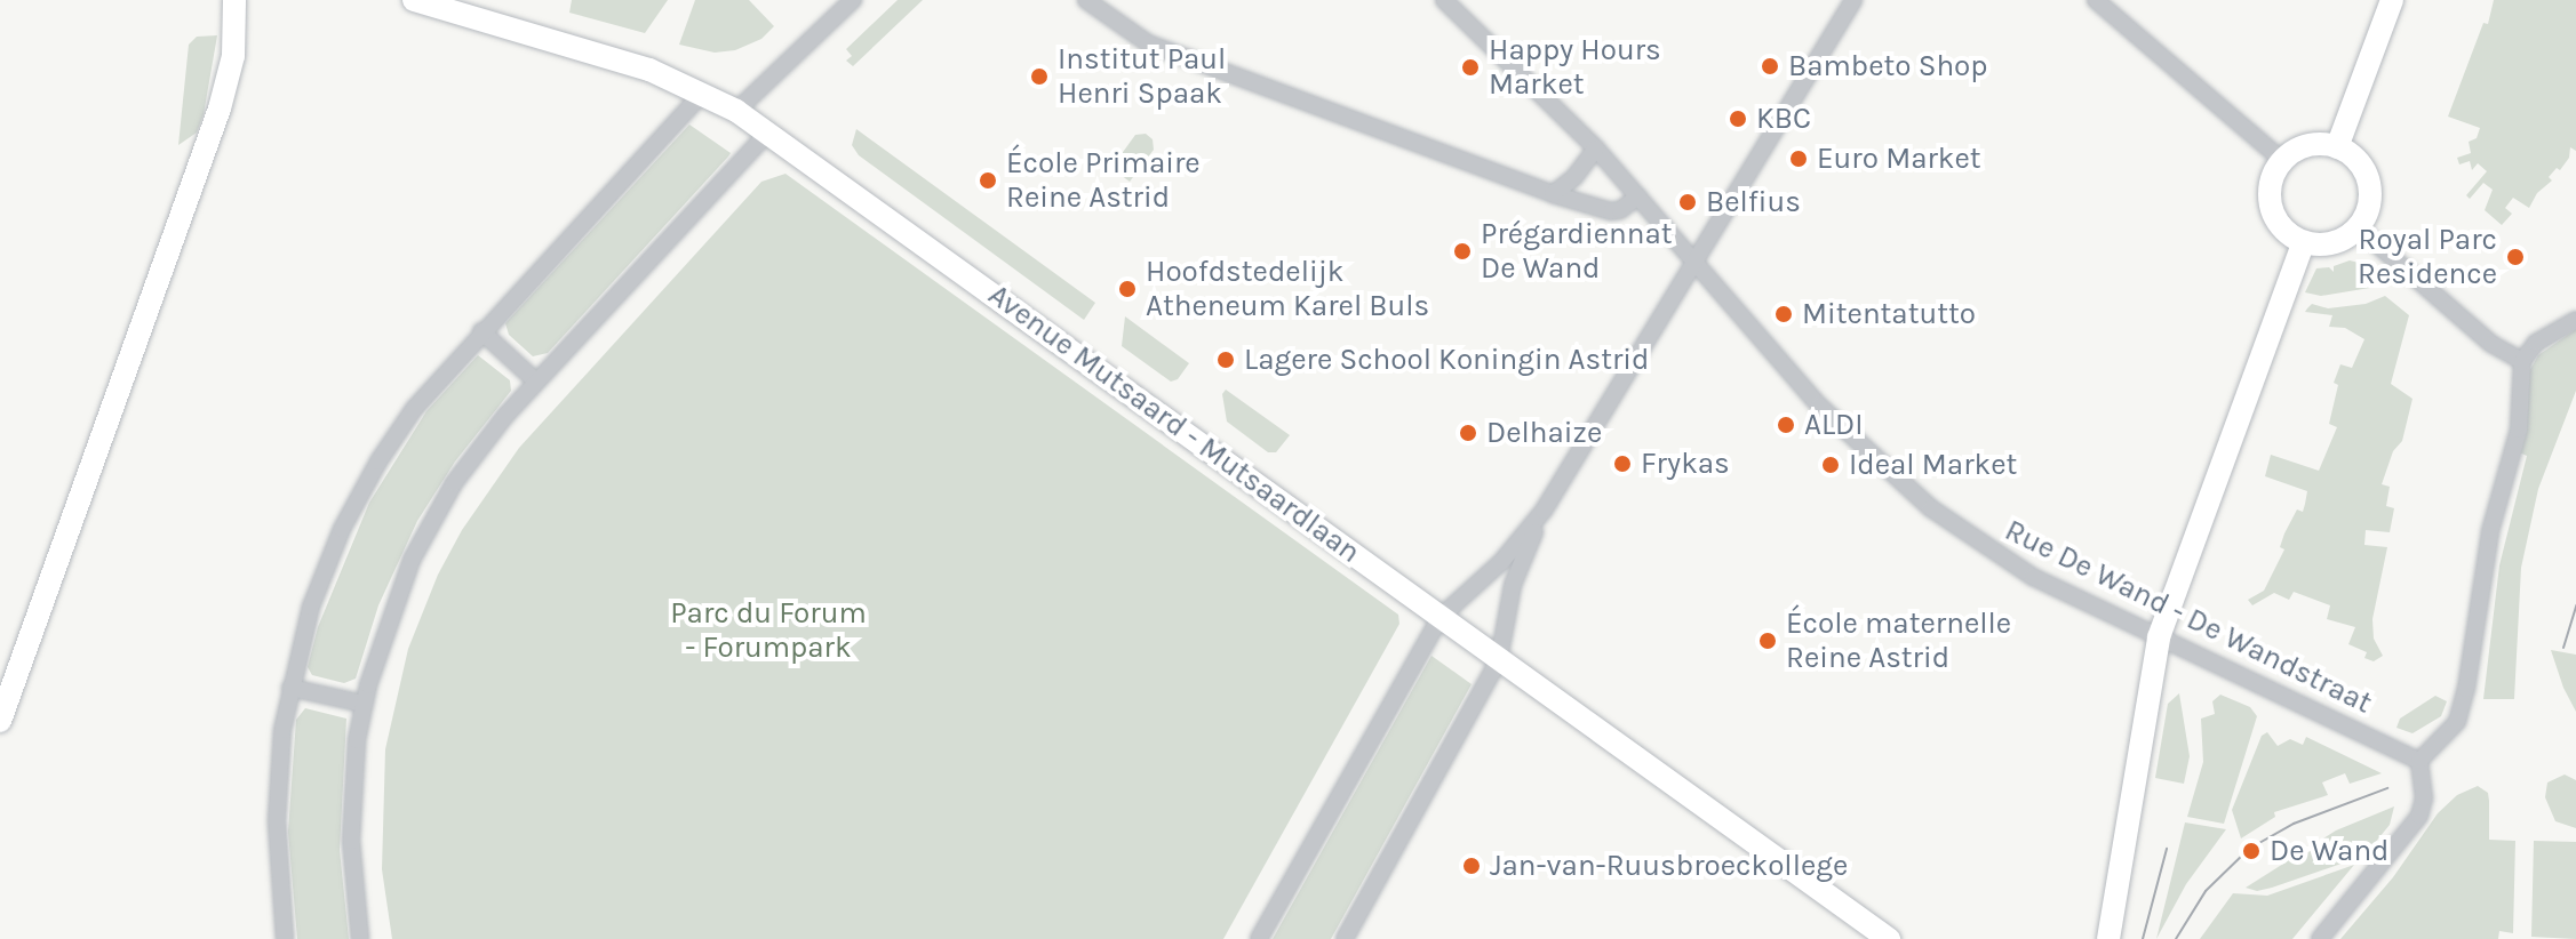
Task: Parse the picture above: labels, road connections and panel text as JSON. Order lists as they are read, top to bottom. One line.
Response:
{"streets":{"street":["Avenue Mutsaard - Mutsaardlaan","Rue De Wand - De Wandstraat"]},"parks":["Parc du Forum - Forumpark"],"places":["Bambeto Shop","Happy Hours Market","Institut Paul Henri Spaak","KBC","Euro Market","École Primaire Reine Astrid","Belfius","Prégardiennat De Wand","Royal Parc Residence","Hoofdstedelijk Atheneum Karel Buls","Mitentatutto","Lagere School Koningin Astrid","ALDI","Delhaize","Frykas","Ideal Market","École maternelle Reine Astrid","De Wand","Jan-van-Ruusbroeckollege"]}
